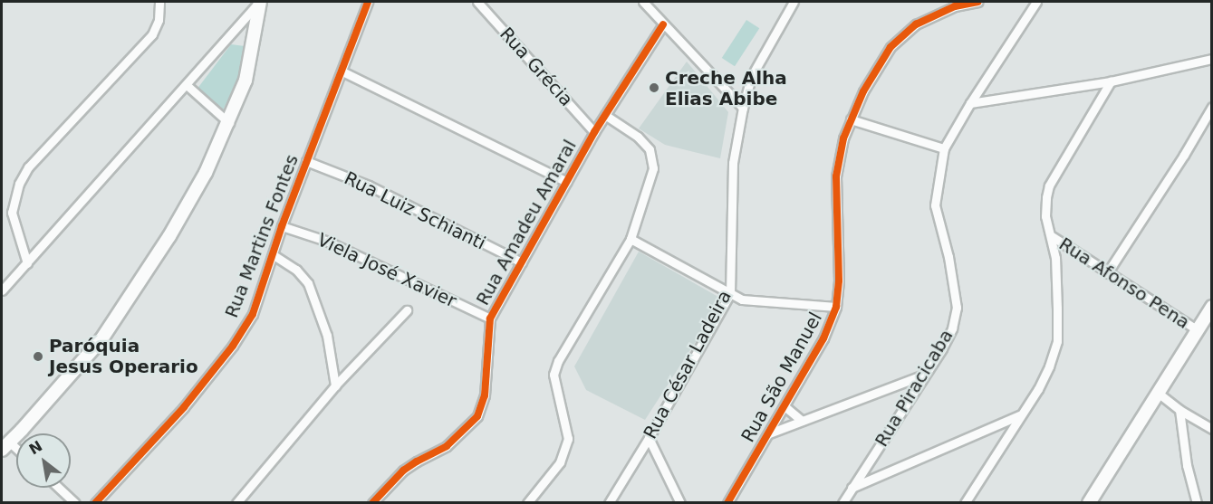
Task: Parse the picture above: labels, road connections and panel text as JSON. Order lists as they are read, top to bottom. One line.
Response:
{"streets":{"street":["Rua Grécia","Rua Luiz Schianti","Rua Amadeu Amaral","Rua Martins Fontes","Viela José Xavier","Rua Afonso Pena","Rua César Ladeira","Rua São Manuel","Rua Piracicaba"]},"crossings":[["Rua Grécia","Rua Amadeu Amaral"],["Rua Luiz Schianti","Rua Amadeu Amaral"],["Rua Luiz Schianti","Rua Martins Fontes"],["Rua Amadeu Amaral","Viela José Xavier"],["Rua Martins Fontes","Viela José Xavier"]],"places":["Creche Alha Elias Abibe","Paróquia Jesus Operario"],"north":"top left"}
